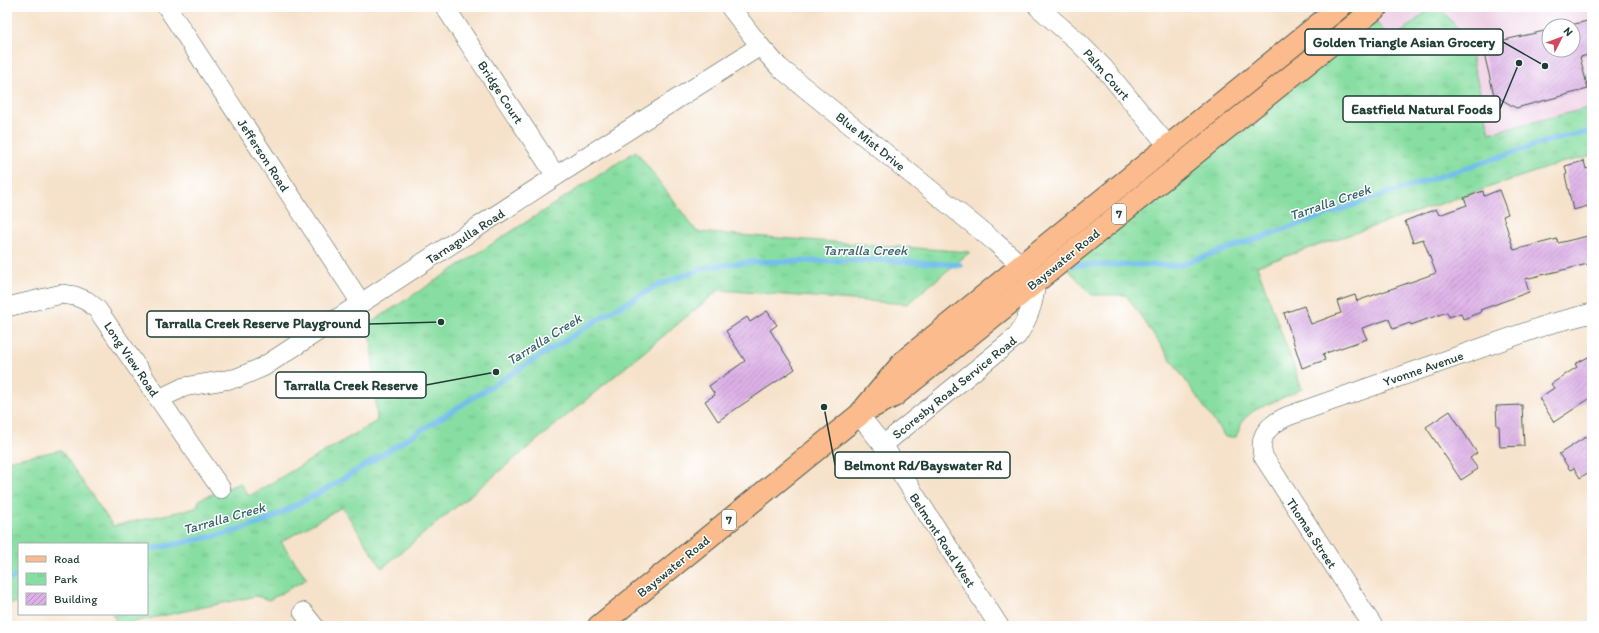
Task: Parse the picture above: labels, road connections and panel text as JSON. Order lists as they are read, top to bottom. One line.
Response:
{"streets":{"main road":["7","Bayswater Road"],"street":["Palm Court","Bridge Court","Blue Mist Drive","Jefferson Road","Tarnagulla Road","Long View Road","Yvonne Avenue","Scoresby Road Service Road","Thomas Street","Belmont Road West"]},"crossings":[["Palm Court","Bayswater Road"],["Bridge Court","Tarnagulla Road"],["Blue Mist Drive","Tarnagulla Road"],["Blue Mist Drive","Bayswater Road"],["Blue Mist Drive","Scoresby Road Service Road"],["Jefferson Road","Tarnagulla Road"],["Tarnagulla Road","Long View Road"],["Bayswater Road","Scoresby Road Service Road"],["Bayswater Road","Belmont Road West"],["Yvonne Avenue","Thomas Street"],["Scoresby Road Service Road","Belmont Road West"]],"water":["Tarralla Creek"],"places":["Eastfield Natural Foods","Golden Triangle Asian Grocery","Tarralla Creek Reserve Playground","Tarralla Creek Reserve","Belmont Rd/Bayswater Rd"],"legend":["Road","Park","Building"],"north":"top right"}
